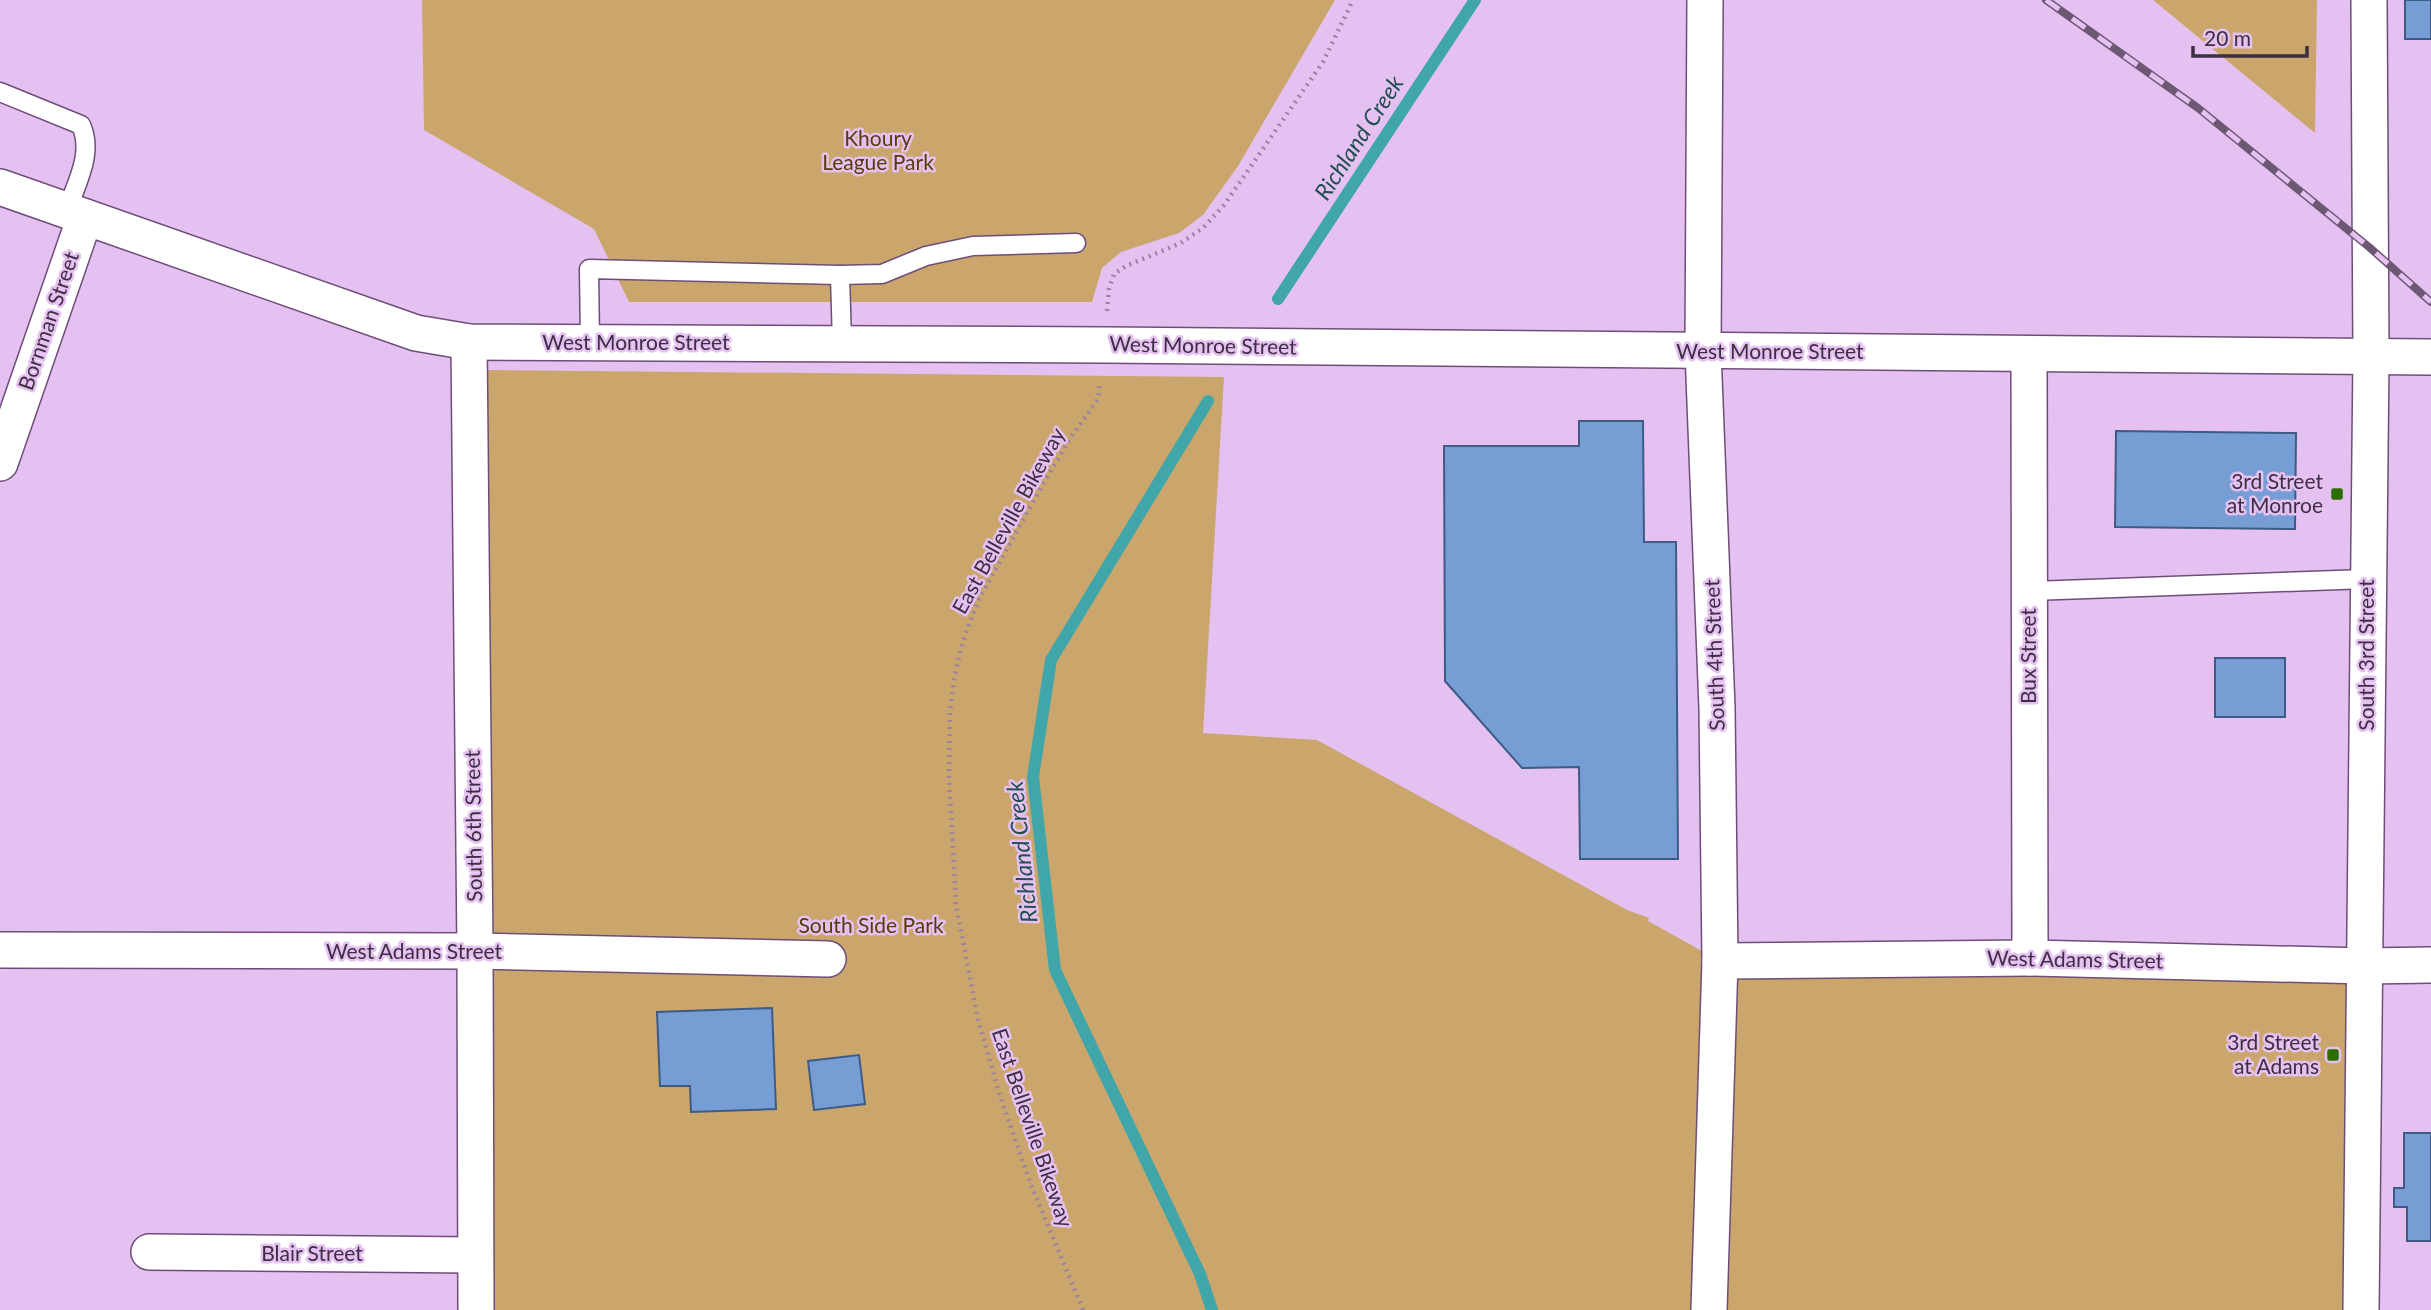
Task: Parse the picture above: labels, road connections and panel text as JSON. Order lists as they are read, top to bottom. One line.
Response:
{"streets":{"street":["Bornman Street","West Monroe Street","South 4th Street","South 3rd Street","Bux Street","South 6th Street","West Adams Street","Blair Street"],"path":["East Belleville Bikeway"]},"crossings":[["Bornman Street","West Monroe Street"],["West Monroe Street","East Belleville Bikeway"],["West Monroe Street","South 4th Street"],["West Monroe Street","South 3rd Street"],["West Monroe Street","Bux Street"],["West Monroe Street","South 6th Street"],["South 4th Street","West Adams Street"],["South 3rd Street","West Adams Street"],["Bux Street","West Adams Street"],["South 6th Street","West Adams Street"],["South 6th Street","Blair Street"]],"water":["Richland Creek"],"parks":["Khoury League Park","South Side Park"],"places":{"transit":["3rd Street at Monroe","3rd Street at Adams"]},"scale_bar":"20 m"}
